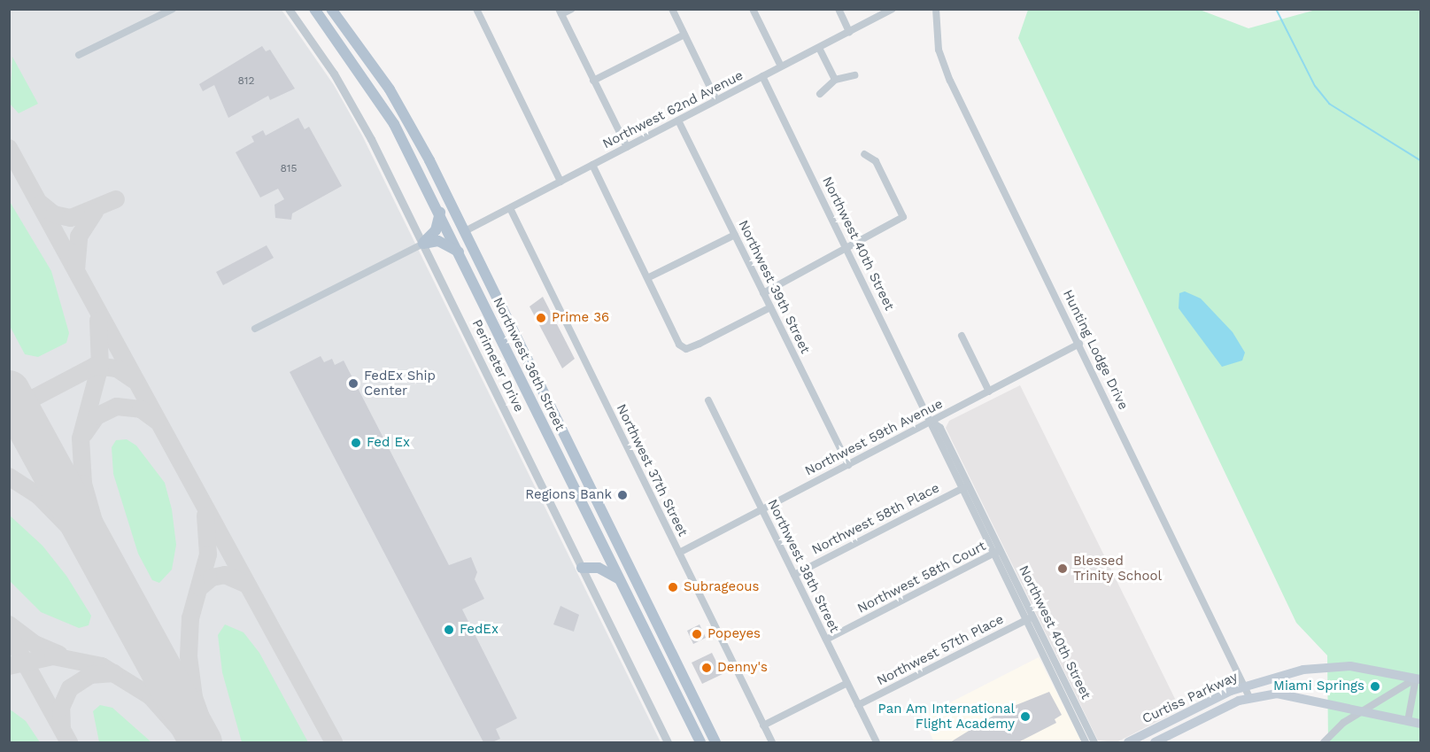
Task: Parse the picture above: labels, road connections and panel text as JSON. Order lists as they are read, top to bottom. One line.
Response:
{"streets":{"main road":["Northwest 36th Street","Curtiss Parkway"],"street":["Northwest 62nd Avenue","Northwest 40th Street","Northwest 39th Street","Hunting Lodge Drive","Perimeter Drive","Northwest 59th Avenue","Northwest 37th Street","Northwest 58th Place","Northwest 38th Street","Northwest 58th Court","Northwest 57th Place"]},"crossings":[["Northwest 62nd Avenue","Northwest 40th Street"],["Northwest 62nd Avenue","Northwest 39th Street"],["Northwest 62nd Avenue","Northwest 36th Street"],["Northwest 62nd Avenue","Northwest 37th Street"],["Northwest 40th Street","Northwest 59th Avenue"],["Northwest 40th Street","Northwest 58th Place"],["Northwest 40th Street","Northwest 58th Court"],["Northwest 40th Street","Northwest 57th Place"],["Northwest 39th Street","Northwest 59th Avenue"],["Hunting Lodge Drive","Northwest 59th Avenue"],["Hunting Lodge Drive","Curtiss Parkway"],["Northwest 59th Avenue","Northwest 37th Street"],["Northwest 59th Avenue","Northwest 38th Street"],["Northwest 58th Place","Northwest 38th Street"],["Northwest 38th Street","Northwest 58th Court"],["Northwest 38th Street","Northwest 57th Place"]],"places":["Prime 36","FedEx Ship Center","Fed Ex","Regions Bank","Blessed Trinity School","Subrageous","FedEx","Popeyes","Denny's","Miami Springs","Pan Am International Flight Academy"],"house_numbers":["812","815"]}
